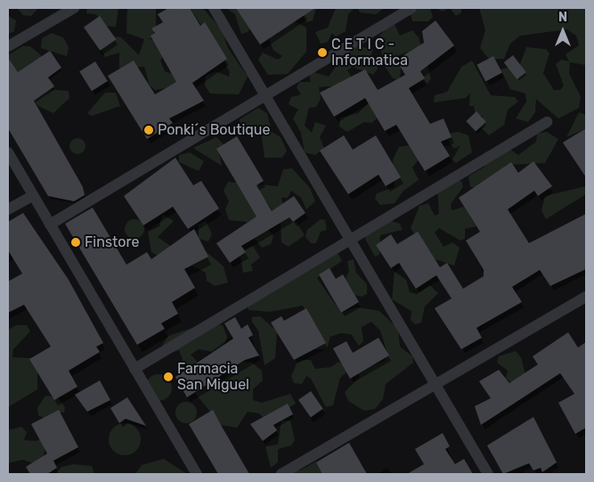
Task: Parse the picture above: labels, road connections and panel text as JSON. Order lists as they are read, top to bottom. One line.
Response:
{"places":["C E T I C - Informatica","Ponki´s Boutique","Finstore","Farmacia San Miguel"],"north":"top"}
